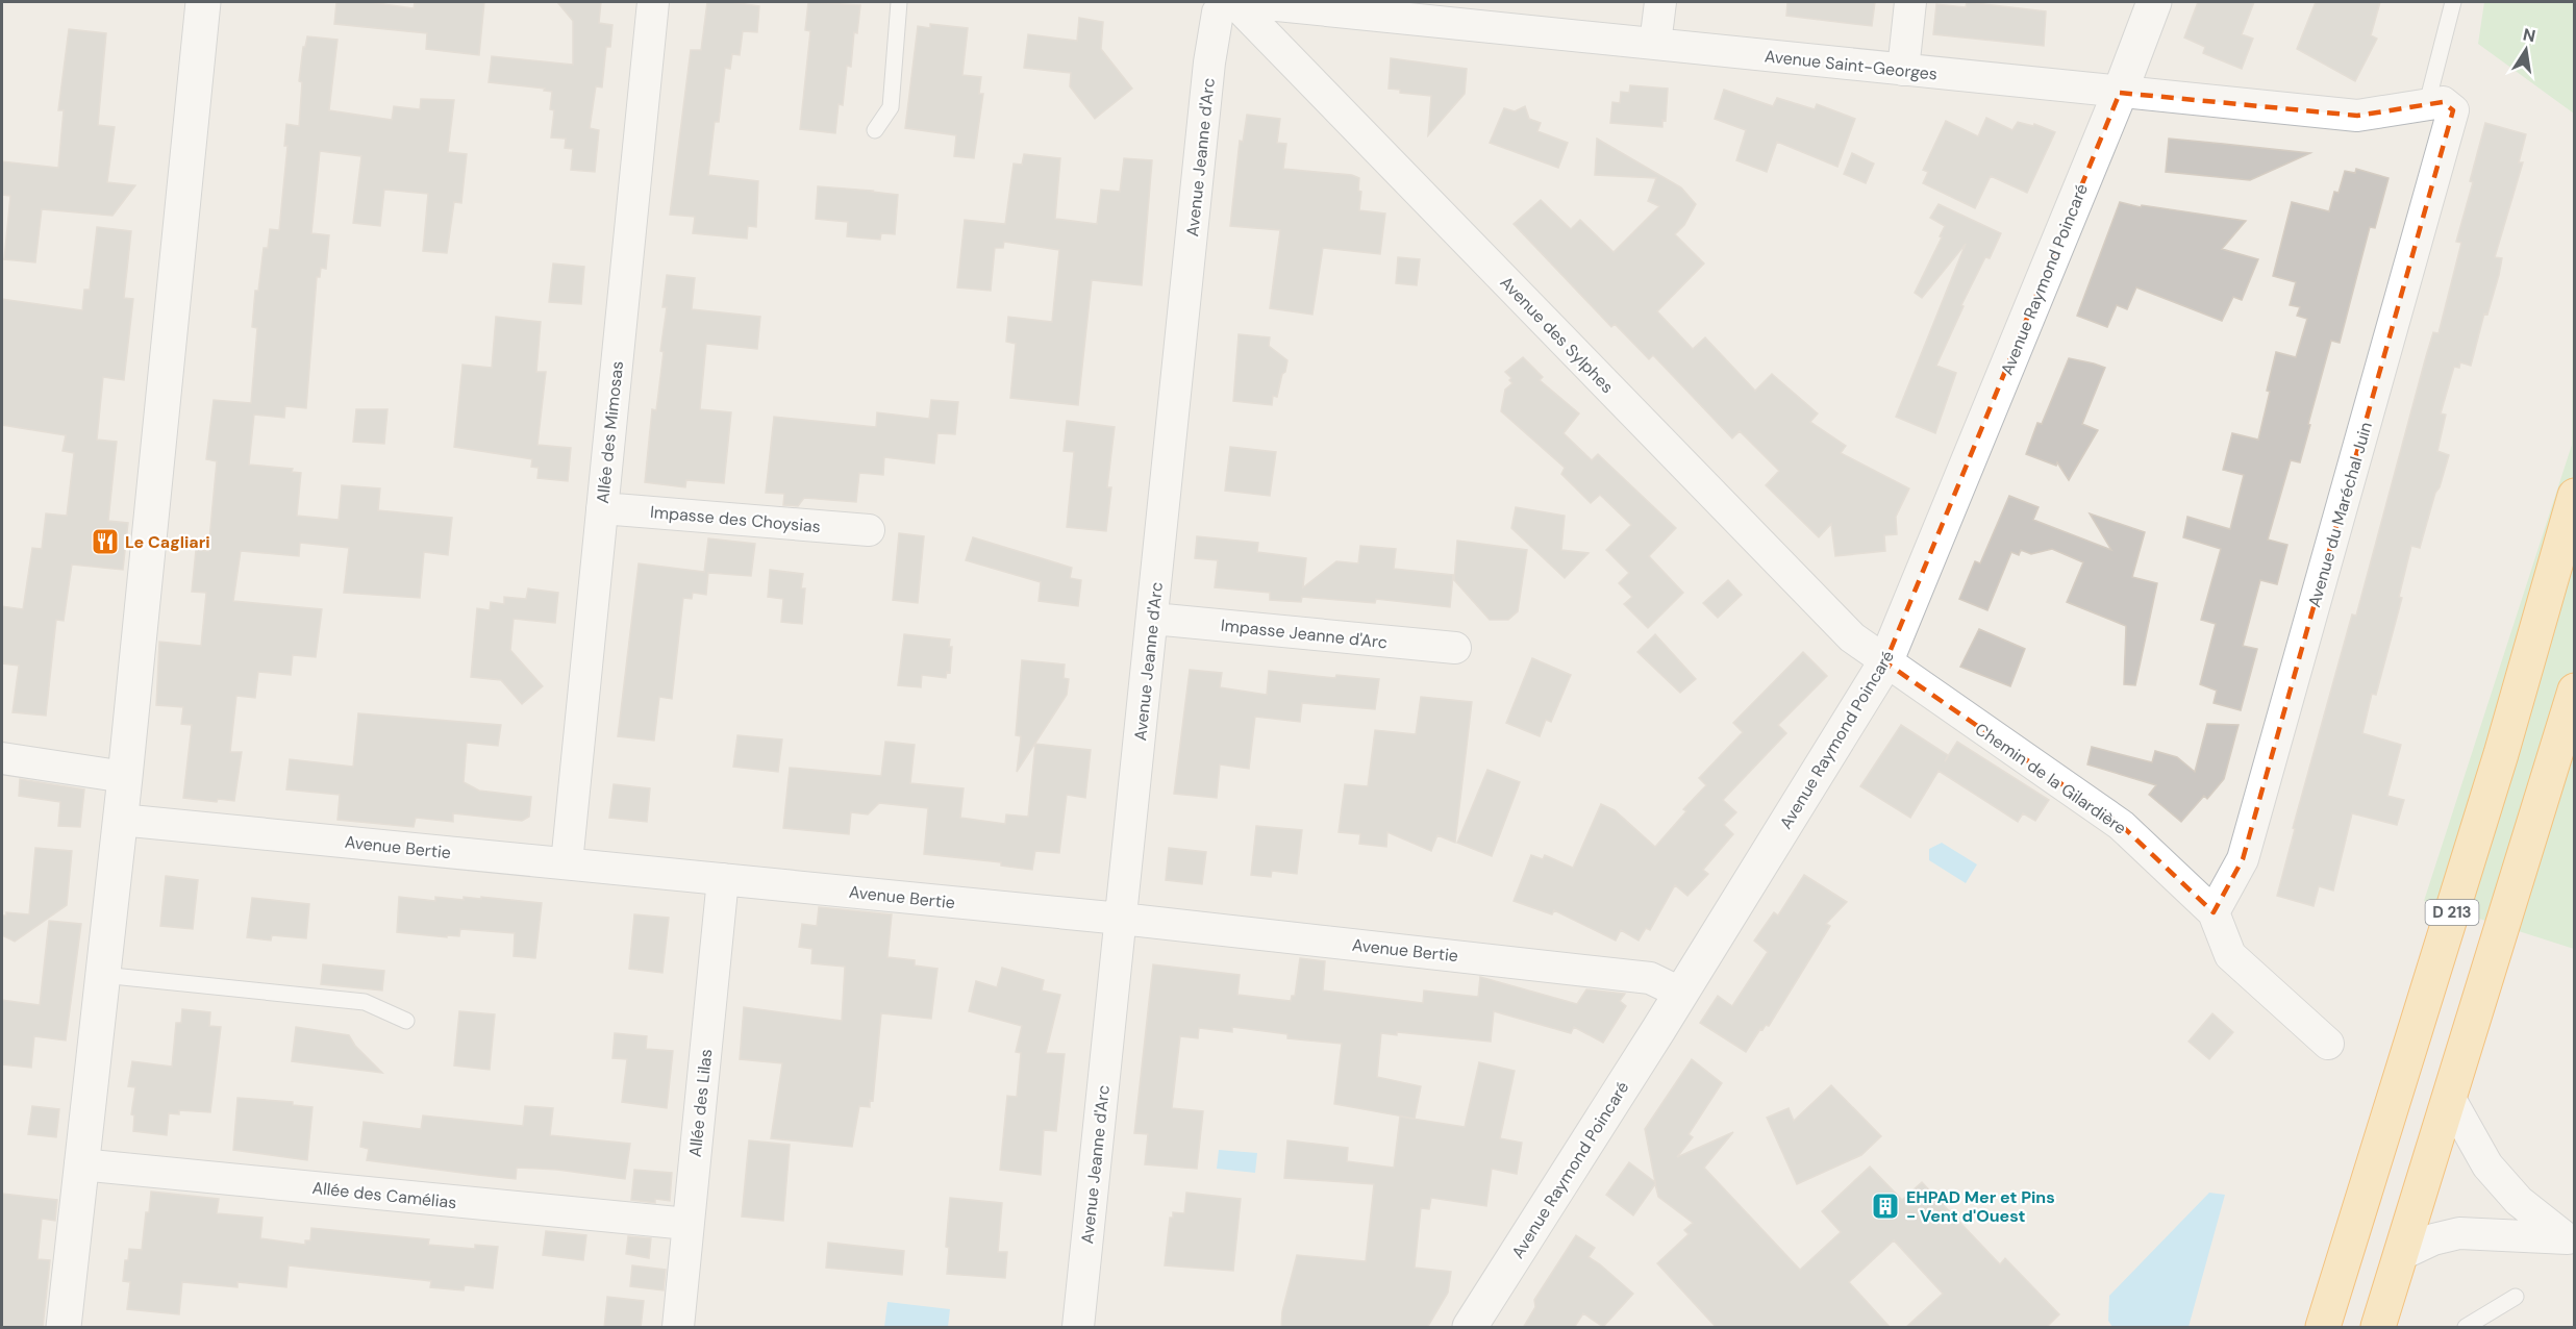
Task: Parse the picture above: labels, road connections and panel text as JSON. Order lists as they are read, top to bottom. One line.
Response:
{"streets":{"highway":["D 213"],"street":["Avenue Saint-Georges","Avenue Jeanne d'Arc","Avenue Raymond Poincaré","Avenue des Sylphes","Allée des Mimosas","Avenue du Maréchal Juin","Impasse des Choysias","Impasse Jeanne d'Arc","Chemin de la Gilardière","Avenue Bertie","Allée des Lilas","Allée des Camélias"]},"crossings":[["Avenue Saint-Georges","Avenue Raymond Poincaré"],["Avenue Saint-Georges","Avenue du Maréchal Juin"],["Avenue Jeanne d'Arc","Avenue des Sylphes"],["Avenue Jeanne d'Arc","Impasse Jeanne d'Arc"],["Avenue Jeanne d'Arc","Avenue Bertie"],["Avenue Raymond Poincaré","Avenue des Sylphes"],["Avenue Raymond Poincaré","Chemin de la Gilardière"],["Avenue Raymond Poincaré","Avenue Bertie"],["Avenue des Sylphes","Chemin de la Gilardière"],["Allée des Mimosas","Impasse des Choysias"],["Allée des Mimosas","Avenue Bertie"],["Avenue du Maréchal Juin","Chemin de la Gilardière"],["Avenue Bertie","Allée des Lilas"],["Allée des Lilas","Allée des Camélias"]],"places":{"restaurant":["Le Cagliari"],"building":["EHPAD Mer et Pins - Vent d'Ouest"]},"north":"top"}
